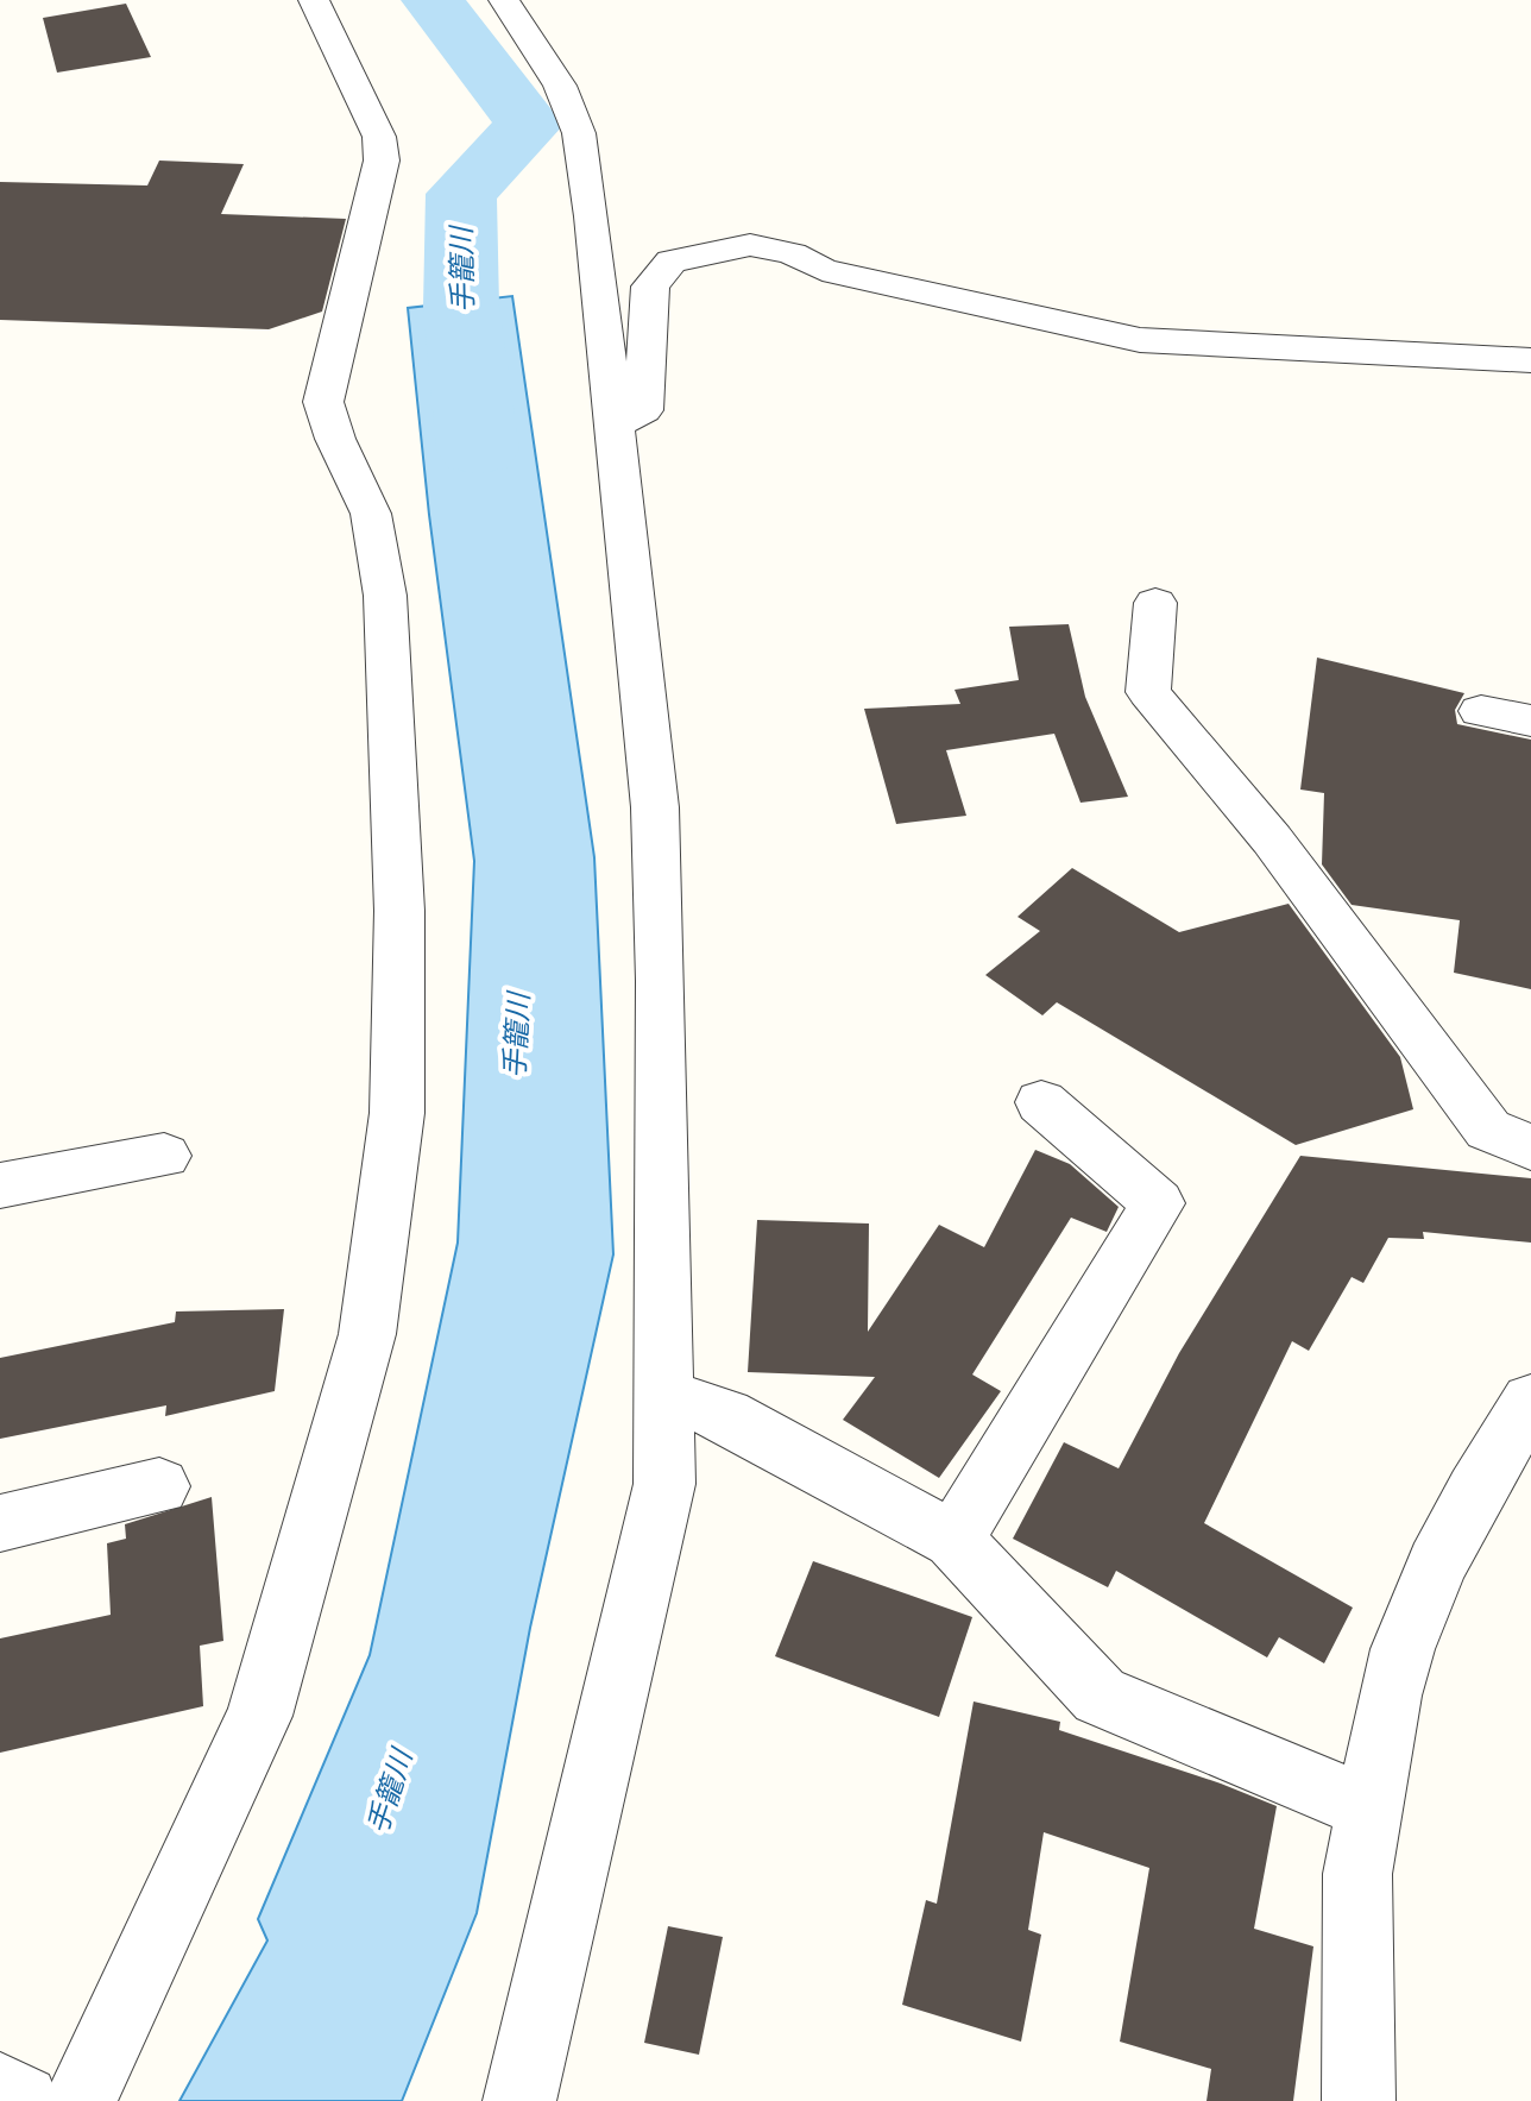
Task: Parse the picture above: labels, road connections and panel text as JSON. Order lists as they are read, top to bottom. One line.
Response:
{"water":["手籠川"]}
